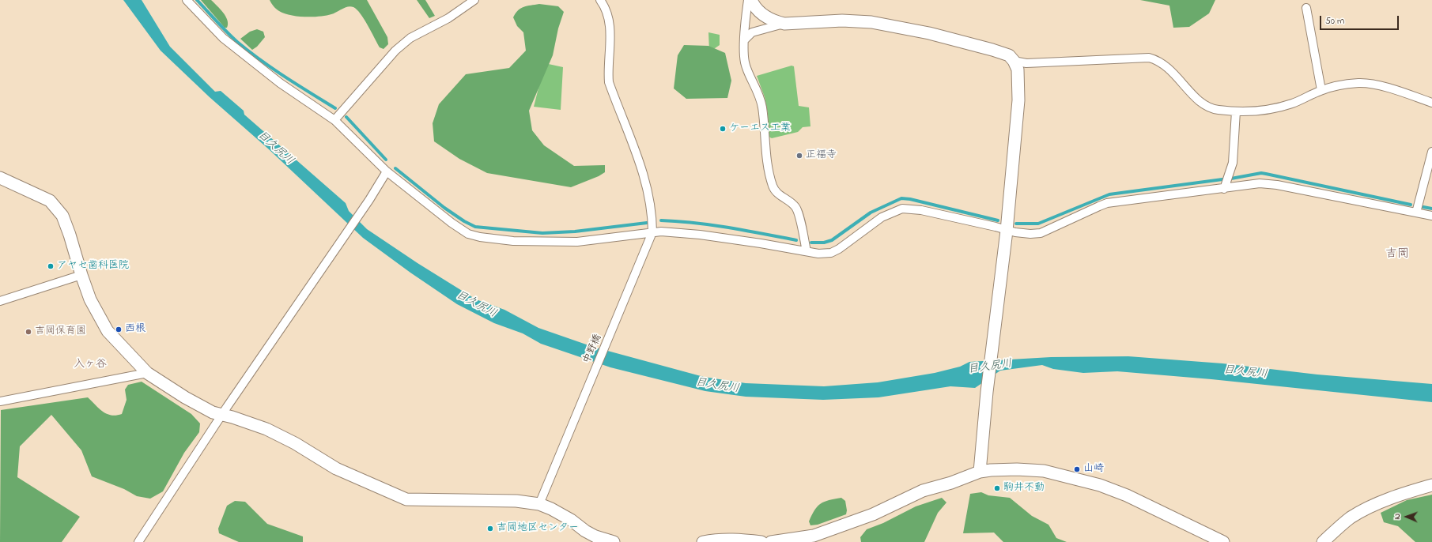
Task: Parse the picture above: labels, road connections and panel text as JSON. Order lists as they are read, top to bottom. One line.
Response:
{"streets":{"street":["中野橋"]},"districts":["吉岡","入ヶ谷"],"water":["目久尻川"],"places":["ケーエス工業","正福寺","アヤセ歯科医院","西根","吉岡保育園","山崎","駒井不動","吉岡地区センター"],"scale_bar":"50 m","north":"left"}
